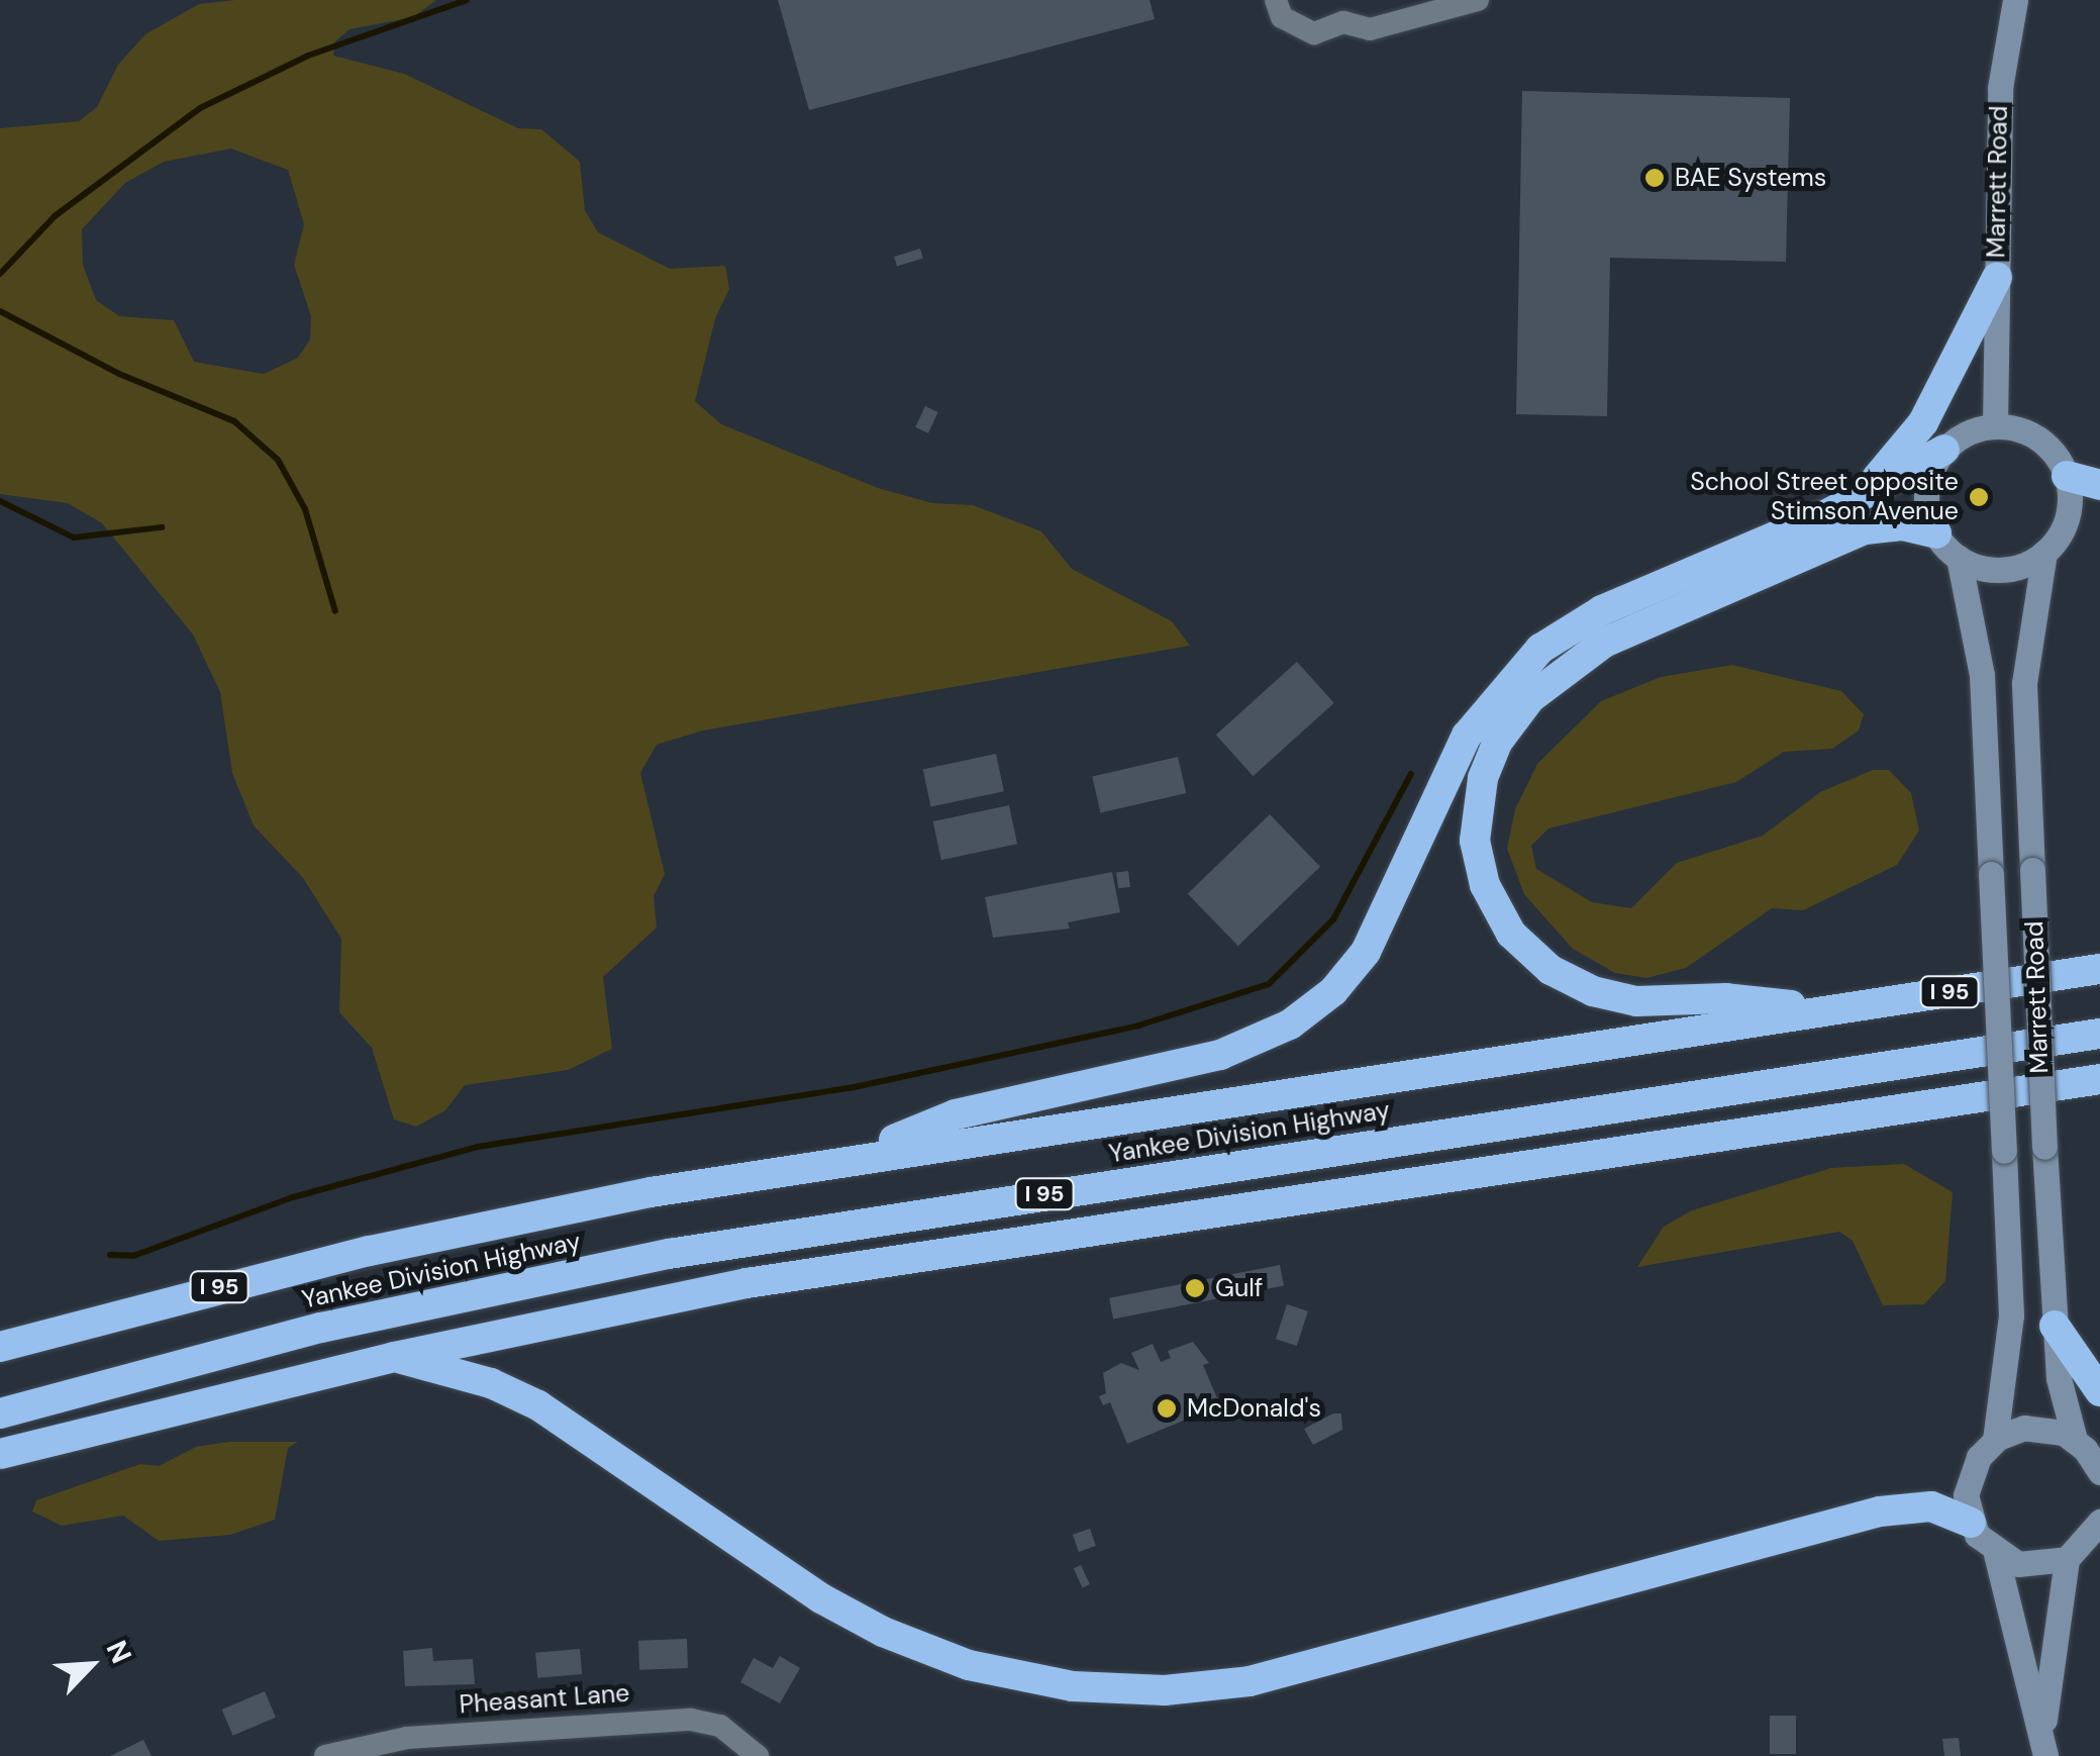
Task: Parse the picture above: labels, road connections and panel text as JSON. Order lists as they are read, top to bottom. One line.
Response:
{"streets":{"highway":["I 95","Yankee Division Highway"],"main road":["Marrett Road"],"street":["Pheasant Lane"]},"places":["BAE Systems","School Street opposite Stimson Avenue","Gulf","McDonald's"],"north":"top right"}
